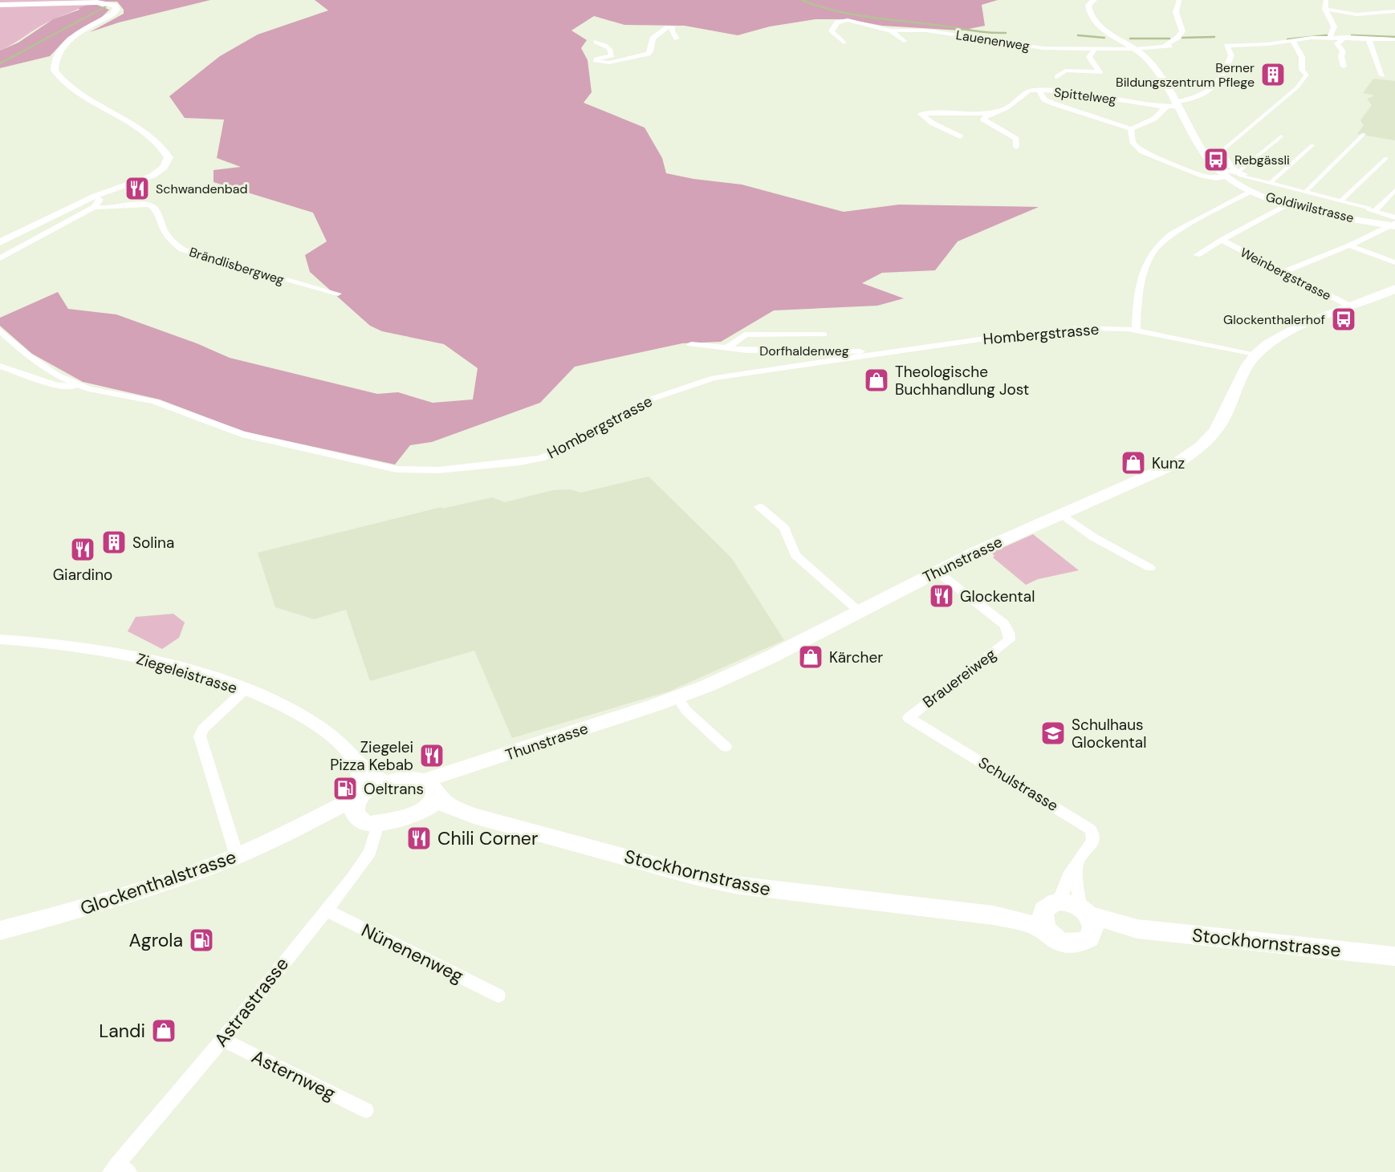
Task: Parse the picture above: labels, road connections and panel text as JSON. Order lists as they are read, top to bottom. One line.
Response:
{"streets":{"main road":["Thunstrasse","Stockhornstrasse","Glockenthalstrasse"],"street":["Lauenenweg","Spittelweg","Goldiwilstrasse","Brändlisbergweg","Weinbergstrasse","Hombergstrasse","Dorfhaldenweg","Ziegeleistrasse","Brauereiweg","Schulstrasse","Nünenenweg","Astrastrasse","Asternweg"]},"crossings":[["Lauenenweg","Goldiwilstrasse"],["Spittelweg","Goldiwilstrasse"],["Weinbergstrasse","Thunstrasse"],["Hombergstrasse","Dorfhaldenweg"],["Hombergstrasse","Thunstrasse"],["Thunstrasse","Brauereiweg"],["Thunstrasse","Stockhornstrasse"],["Ziegeleistrasse","Glockenthalstrasse"],["Brauereiweg","Schulstrasse"],["Schulstrasse","Stockhornstrasse"],["Nünenenweg","Astrastrasse"],["Astrastrasse","Asternweg"]],"places":{"building":["Berner Bildungszentrum Pflege","Solina"],"bus stop":["Rebgässli","Glockenthalerhof"],"restaurant":["Schwandenbad","Giardino","Glockental","Ziegelei Pizza Kebab","Chili Corner"],"shop":["Theologische Buchhandlung Jost","Kunz","Kärcher","Landi"],"school or university":["Schulhaus Glockental"],"fuel station":["Oeltrans","Agrola"]}}
